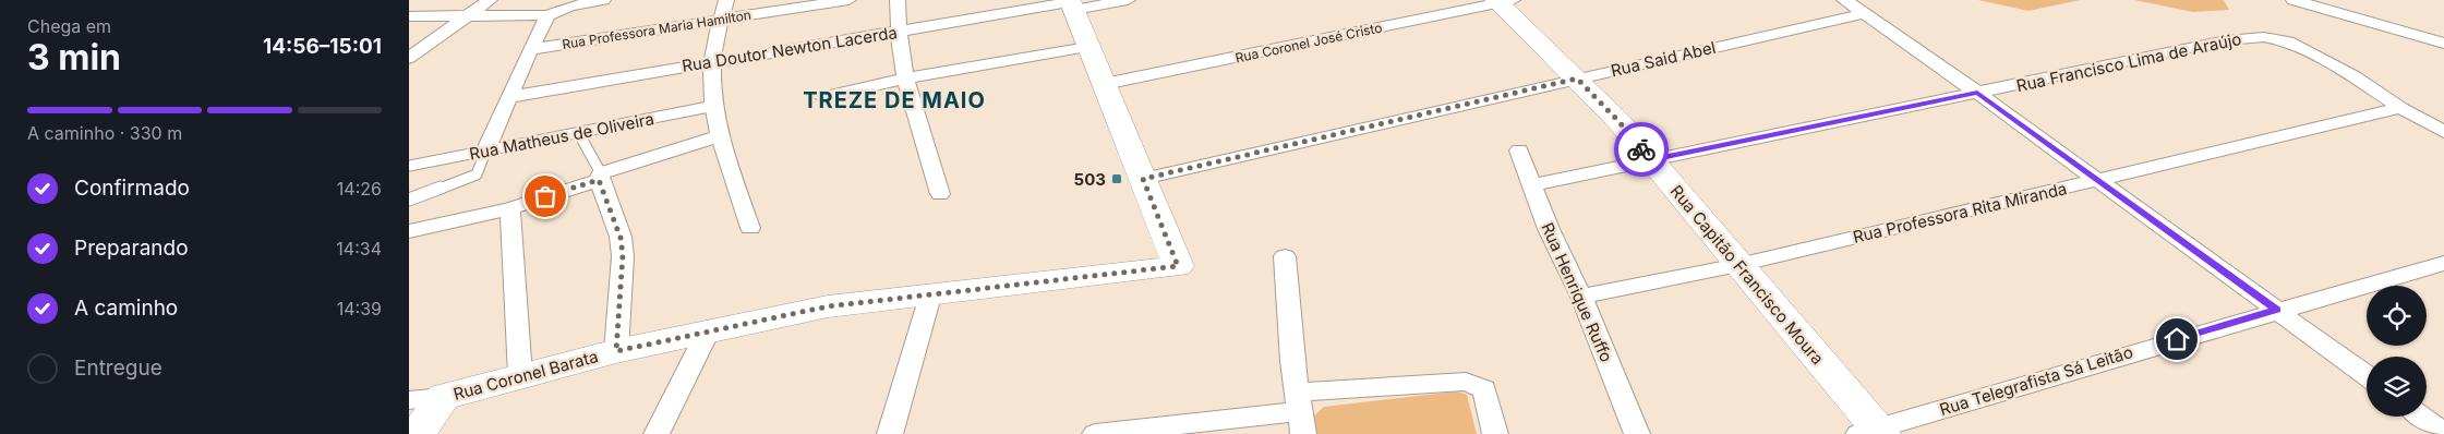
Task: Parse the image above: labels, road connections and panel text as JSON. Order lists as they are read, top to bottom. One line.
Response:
{"streets":{"main road":["Rua Capitão Francisco Moura","Rua Coronel Barata"],"street":["Rua Professora Maria Hamilton","Rua Coronel José Cristo","Rua Doutor Newton Lacerda","Rua Said Abel","Rua Francisco Lima de Araújo","Rua Professora Rita Miranda","Rua Henrique Ruffo","Rua Telegrafista Sá Leitão"],"lane":["Rua Matheus de Oliveira"]},"crossings":[["Rua Coronel José Cristo","Rua Capitão Francisco Moura"],["Rua Said Abel","Rua Capitão Francisco Moura"],["Rua Said Abel","Rua Coronel Barata"],["Rua Francisco Lima de Araújo","Rua Capitão Francisco Moura"],["Rua Francisco Lima de Araújo","Rua Henrique Ruffo"],["Rua Professora Rita Miranda","Rua Capitão Francisco Moura"],["Rua Professora Rita Miranda","Rua Henrique Ruffo"],["Rua Capitão Francisco Moura","Rua Telegrafista Sá Leitão"]],"districts":["TREZE DE MAIO"],"places":{"transit":["503"]},"page":{"heading":["3 min","Chega em","14:56–15:01"],"bar":"A caminho · 330 m","list":[["Confirmado","14:26"],["Preparando","14:34"],["A caminho","14:39"],"Entregue"]}}
